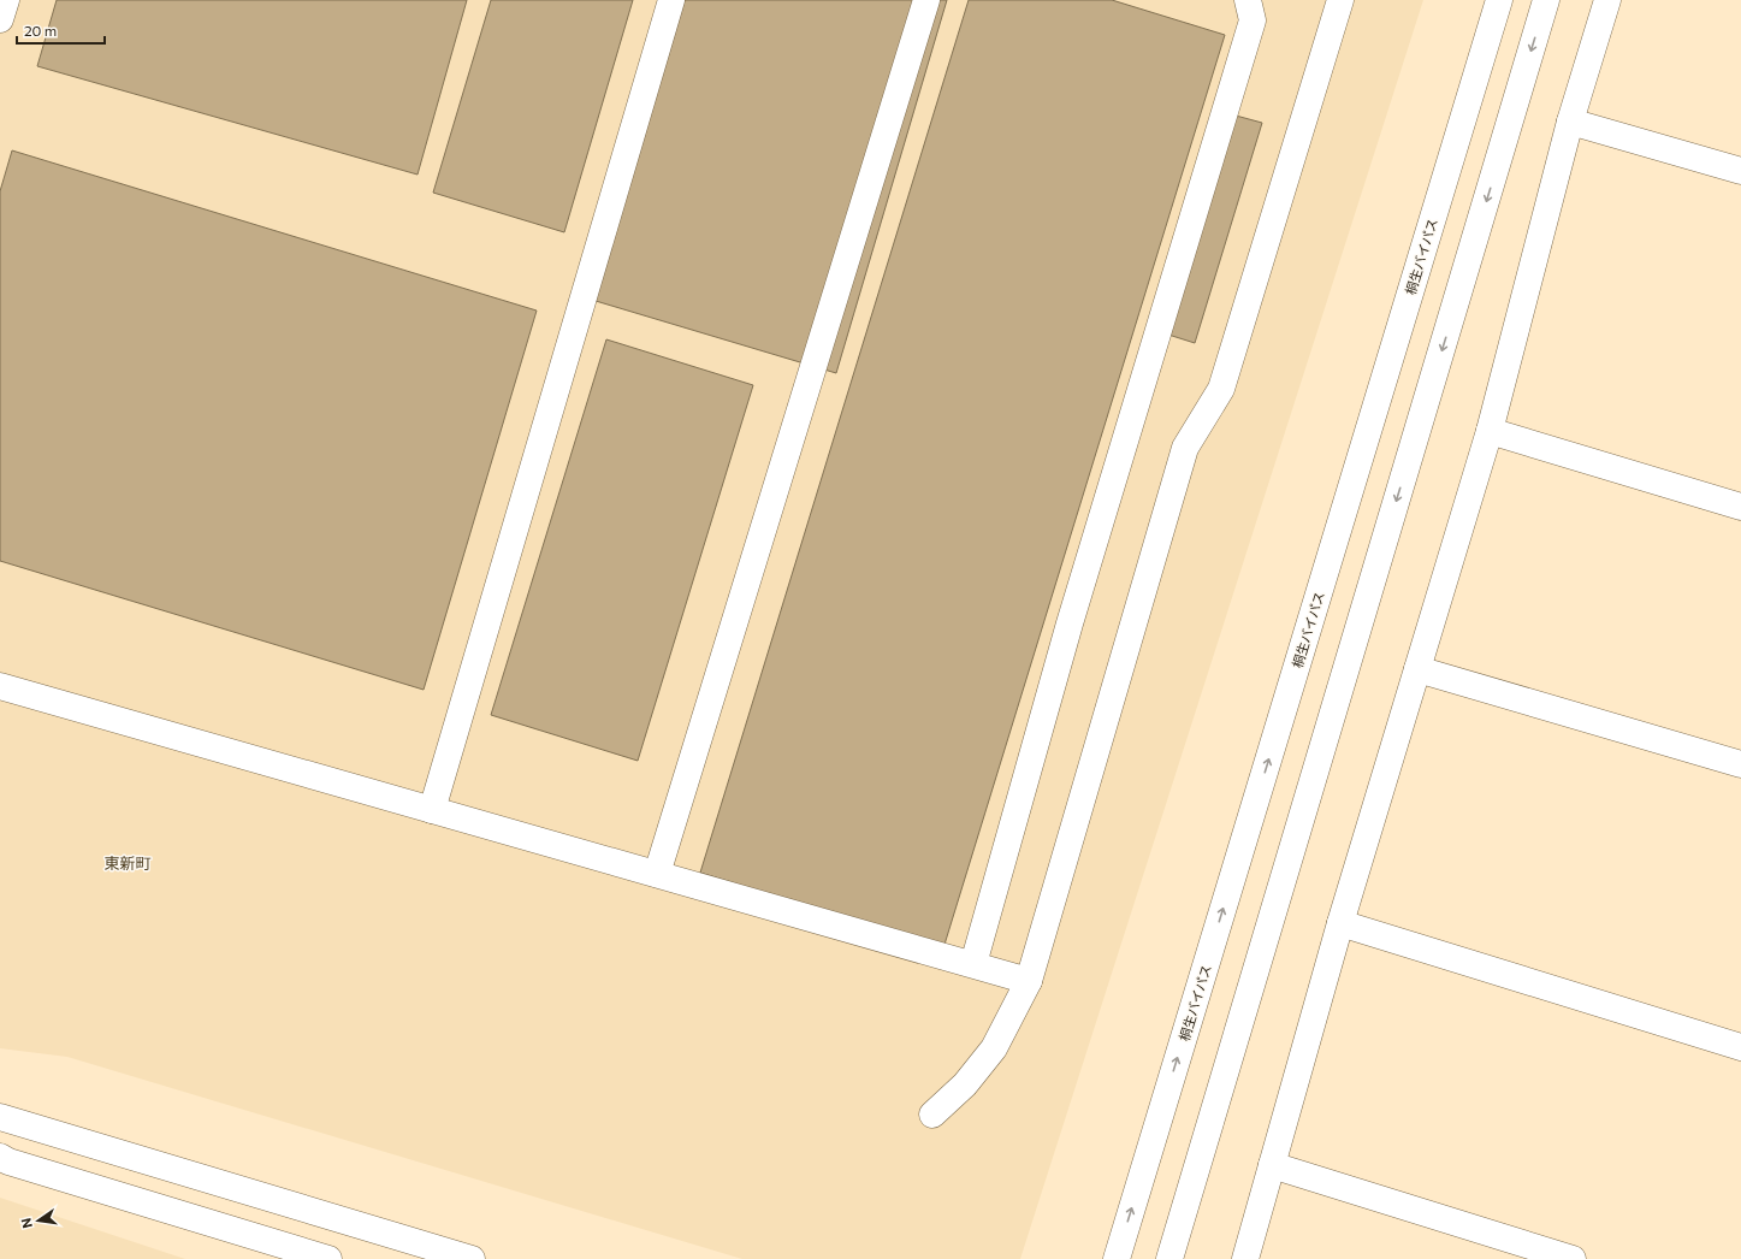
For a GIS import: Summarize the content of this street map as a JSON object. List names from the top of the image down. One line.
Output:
{"streets":{"main road":["桐生バイパス"]},"districts":["東新町"],"scale_bar":"20 m","north":"left"}
